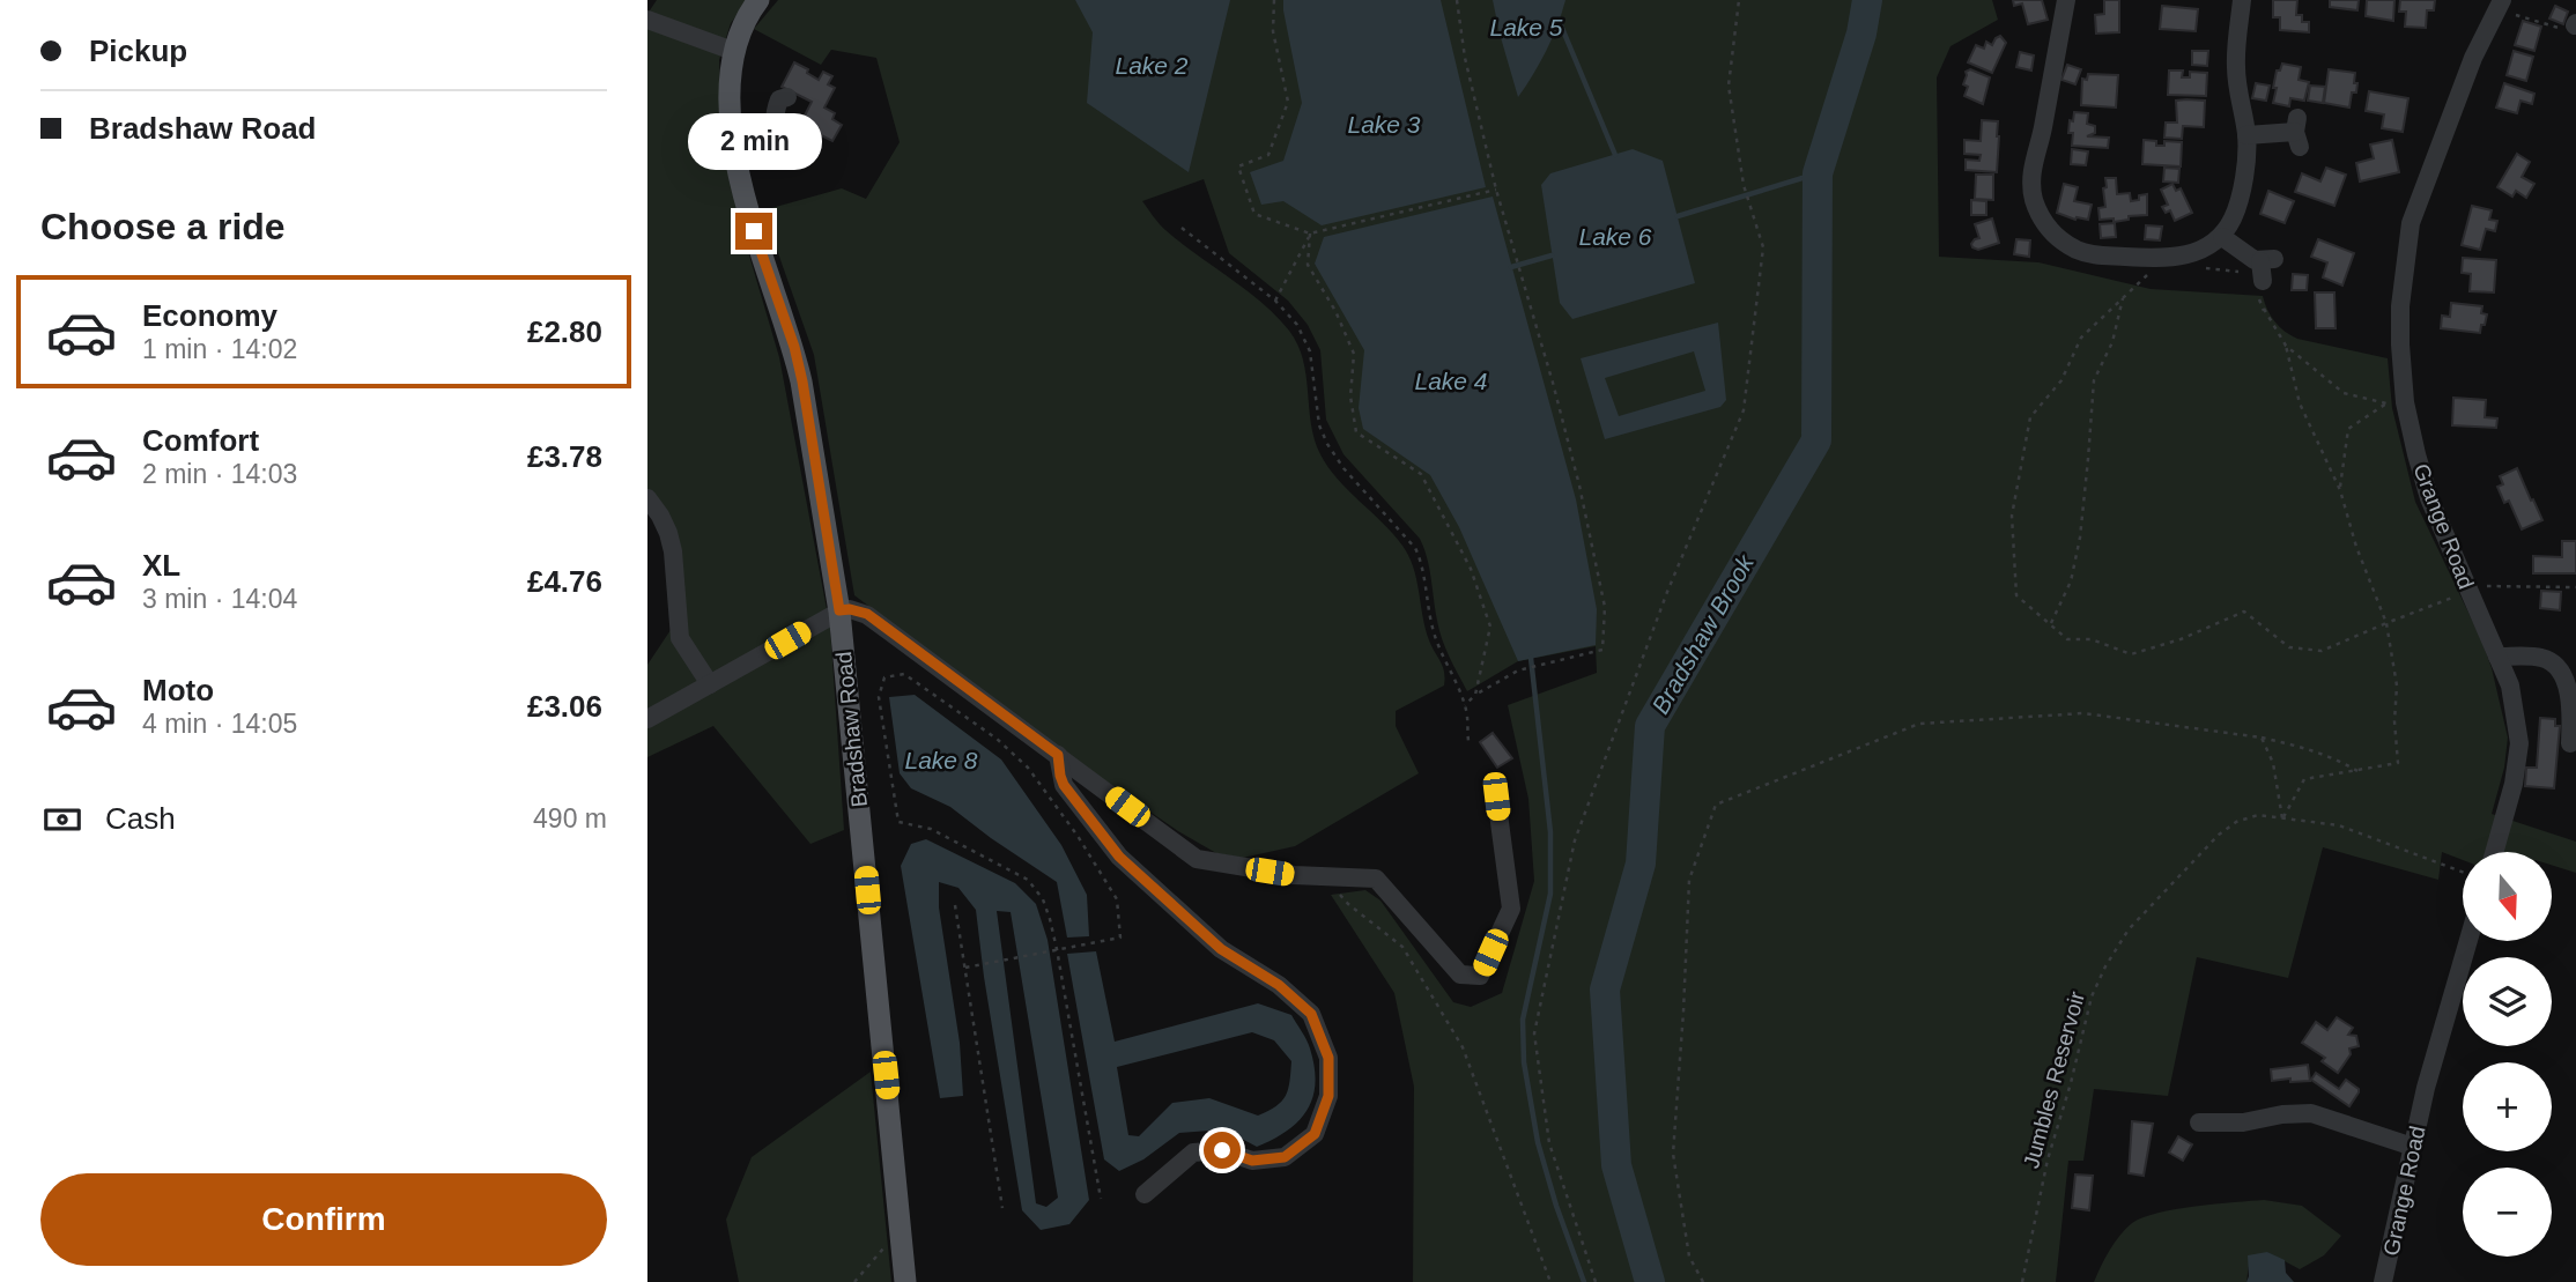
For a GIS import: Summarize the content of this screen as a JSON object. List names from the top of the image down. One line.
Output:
{"streets":{"main road":["Bradshaw Road"],"street":["Grange Road"],"path":["Jumbles Reservoir"]},"water":["Lake 5","Lake 2","Lake 3","Lake 6","Lake 4","Bradshaw Brook","Lake 8"],"north":"bottom","page":{"banner":["Pickup","Bradshaw Road"],"bubble":"2 min","heading":"Choose a ride","list":[{"name":"Economy","note":"1 min · 14:02","value":"£2.80"},{"name":"Comfort","note":"2 min · 14:03","value":"£3.78"},{"name":"XL","note":"3 min · 14:04","value":"£4.76"},{"name":"Moto","note":"4 min · 14:05","value":"£3.06"}],"pay":["Cash","490 m"],"map_buttons":["+","−"],"buttons":"Confirm"}}
